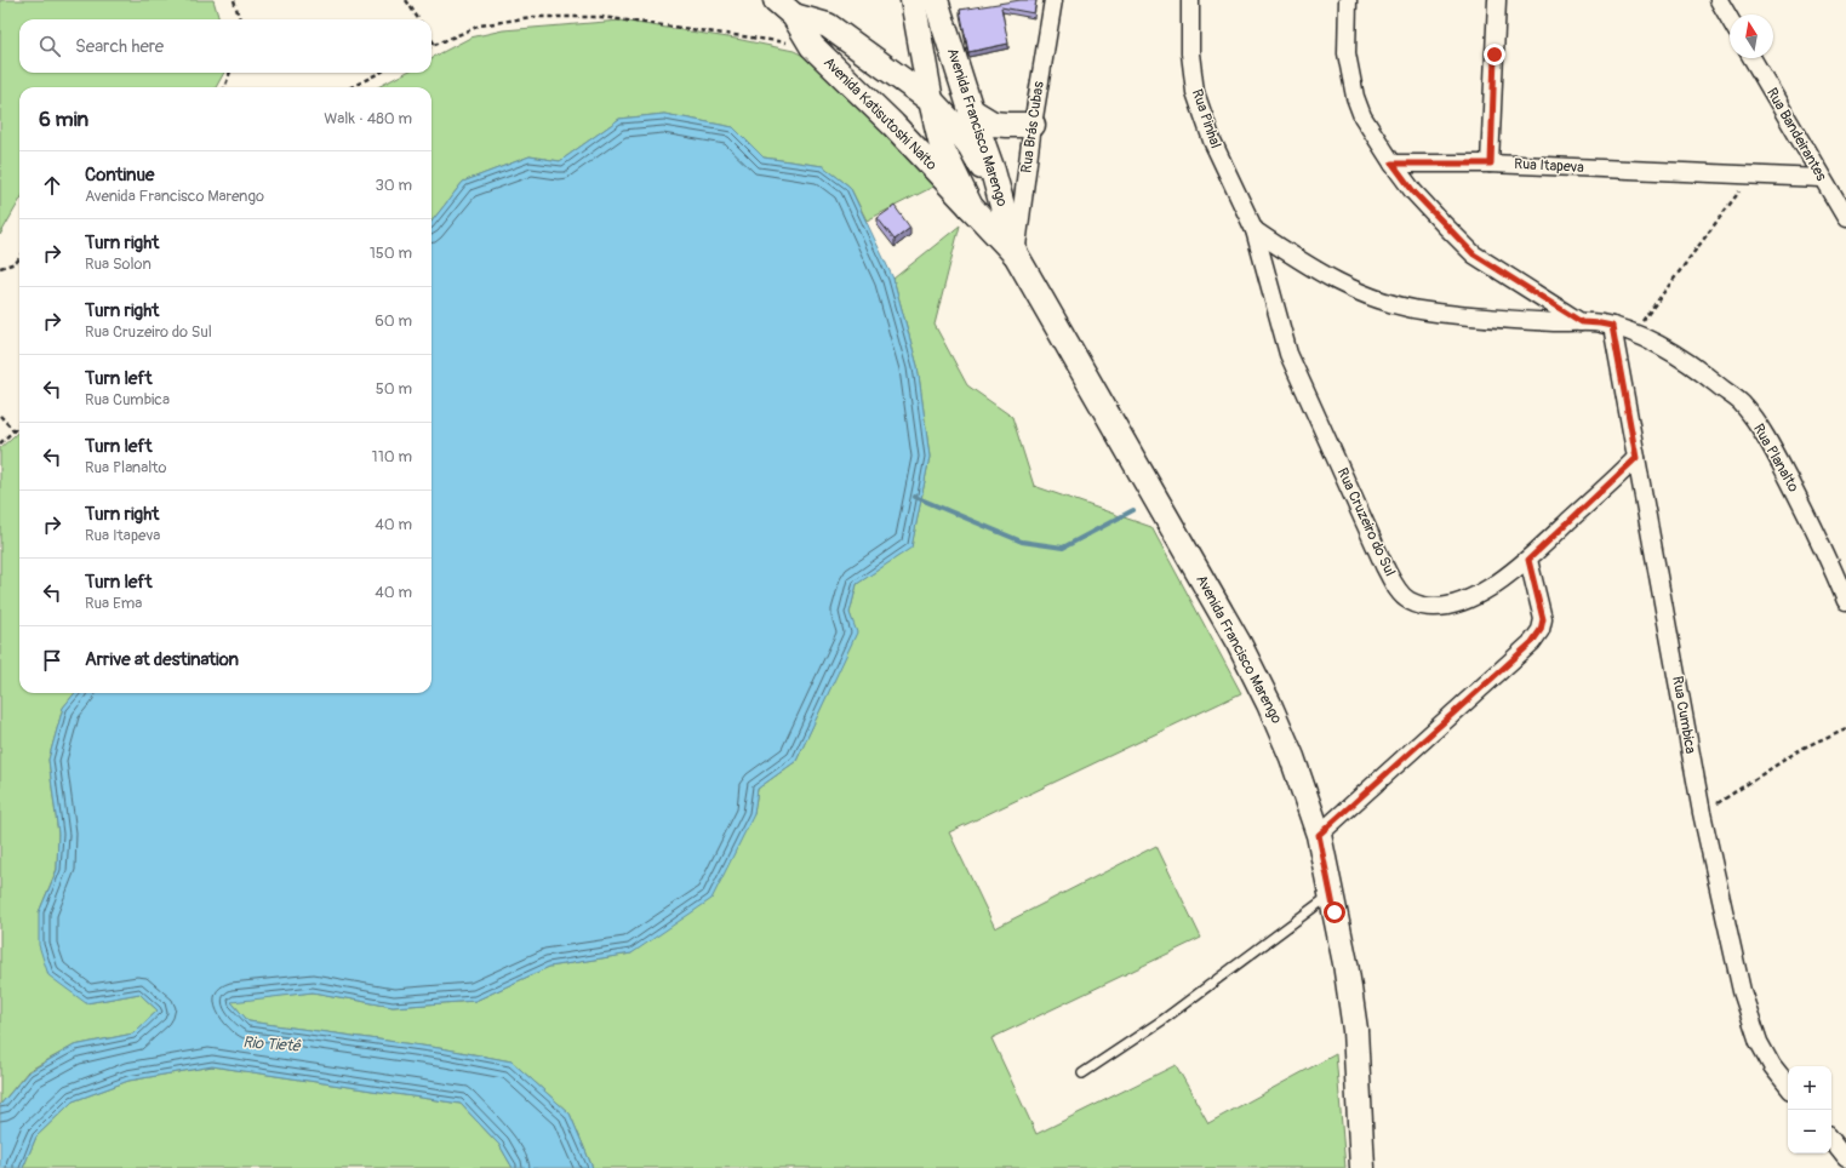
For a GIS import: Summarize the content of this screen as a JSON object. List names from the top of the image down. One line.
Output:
{"streets":{"main road":["Avenida Katisutoshi Naito","Avenida Francisco Marengo"],"street":["Rua Pinhal","Rua Brás Cubas","Rua Bandeirantes","Rua Itapeva","Rua Planalto","Rua Cruzeiro do Sul","Rua Cumbica"]},"crossings":[["Avenida Katisutoshi Naito","Avenida Francisco Marengo"],["Rua Pinhal","Rua Cruzeiro do Sul"],["Avenida Francisco Marengo","Rua Brás Cubas"],["Rua Bandeirantes","Rua Itapeva"],["Rua Itapeva","Rua Planalto"],["Rua Planalto","Rua Cumbica"],["Rua Cruzeiro do Sul","Rua Cumbica"]],"water":["Rio Tietê"],"north":"top","page":{"search":"Search here","heading":["6 min","Walk · 480 m"],"list":[["Continue","Avenida Francisco Marengo","30 m"],["Turn right","Rua Solon","150 m"],["Turn right","Rua Cruzeiro do Sul","60 m"],["Turn left","Rua Cumbica","50 m"],["Turn left","Rua Planalto","110 m"],["Turn right","Rua Itapeva","40 m"],["Turn left","Rua Ema","40 m"],"Arrive at destination"],"map_buttons":["+","−"]}}
